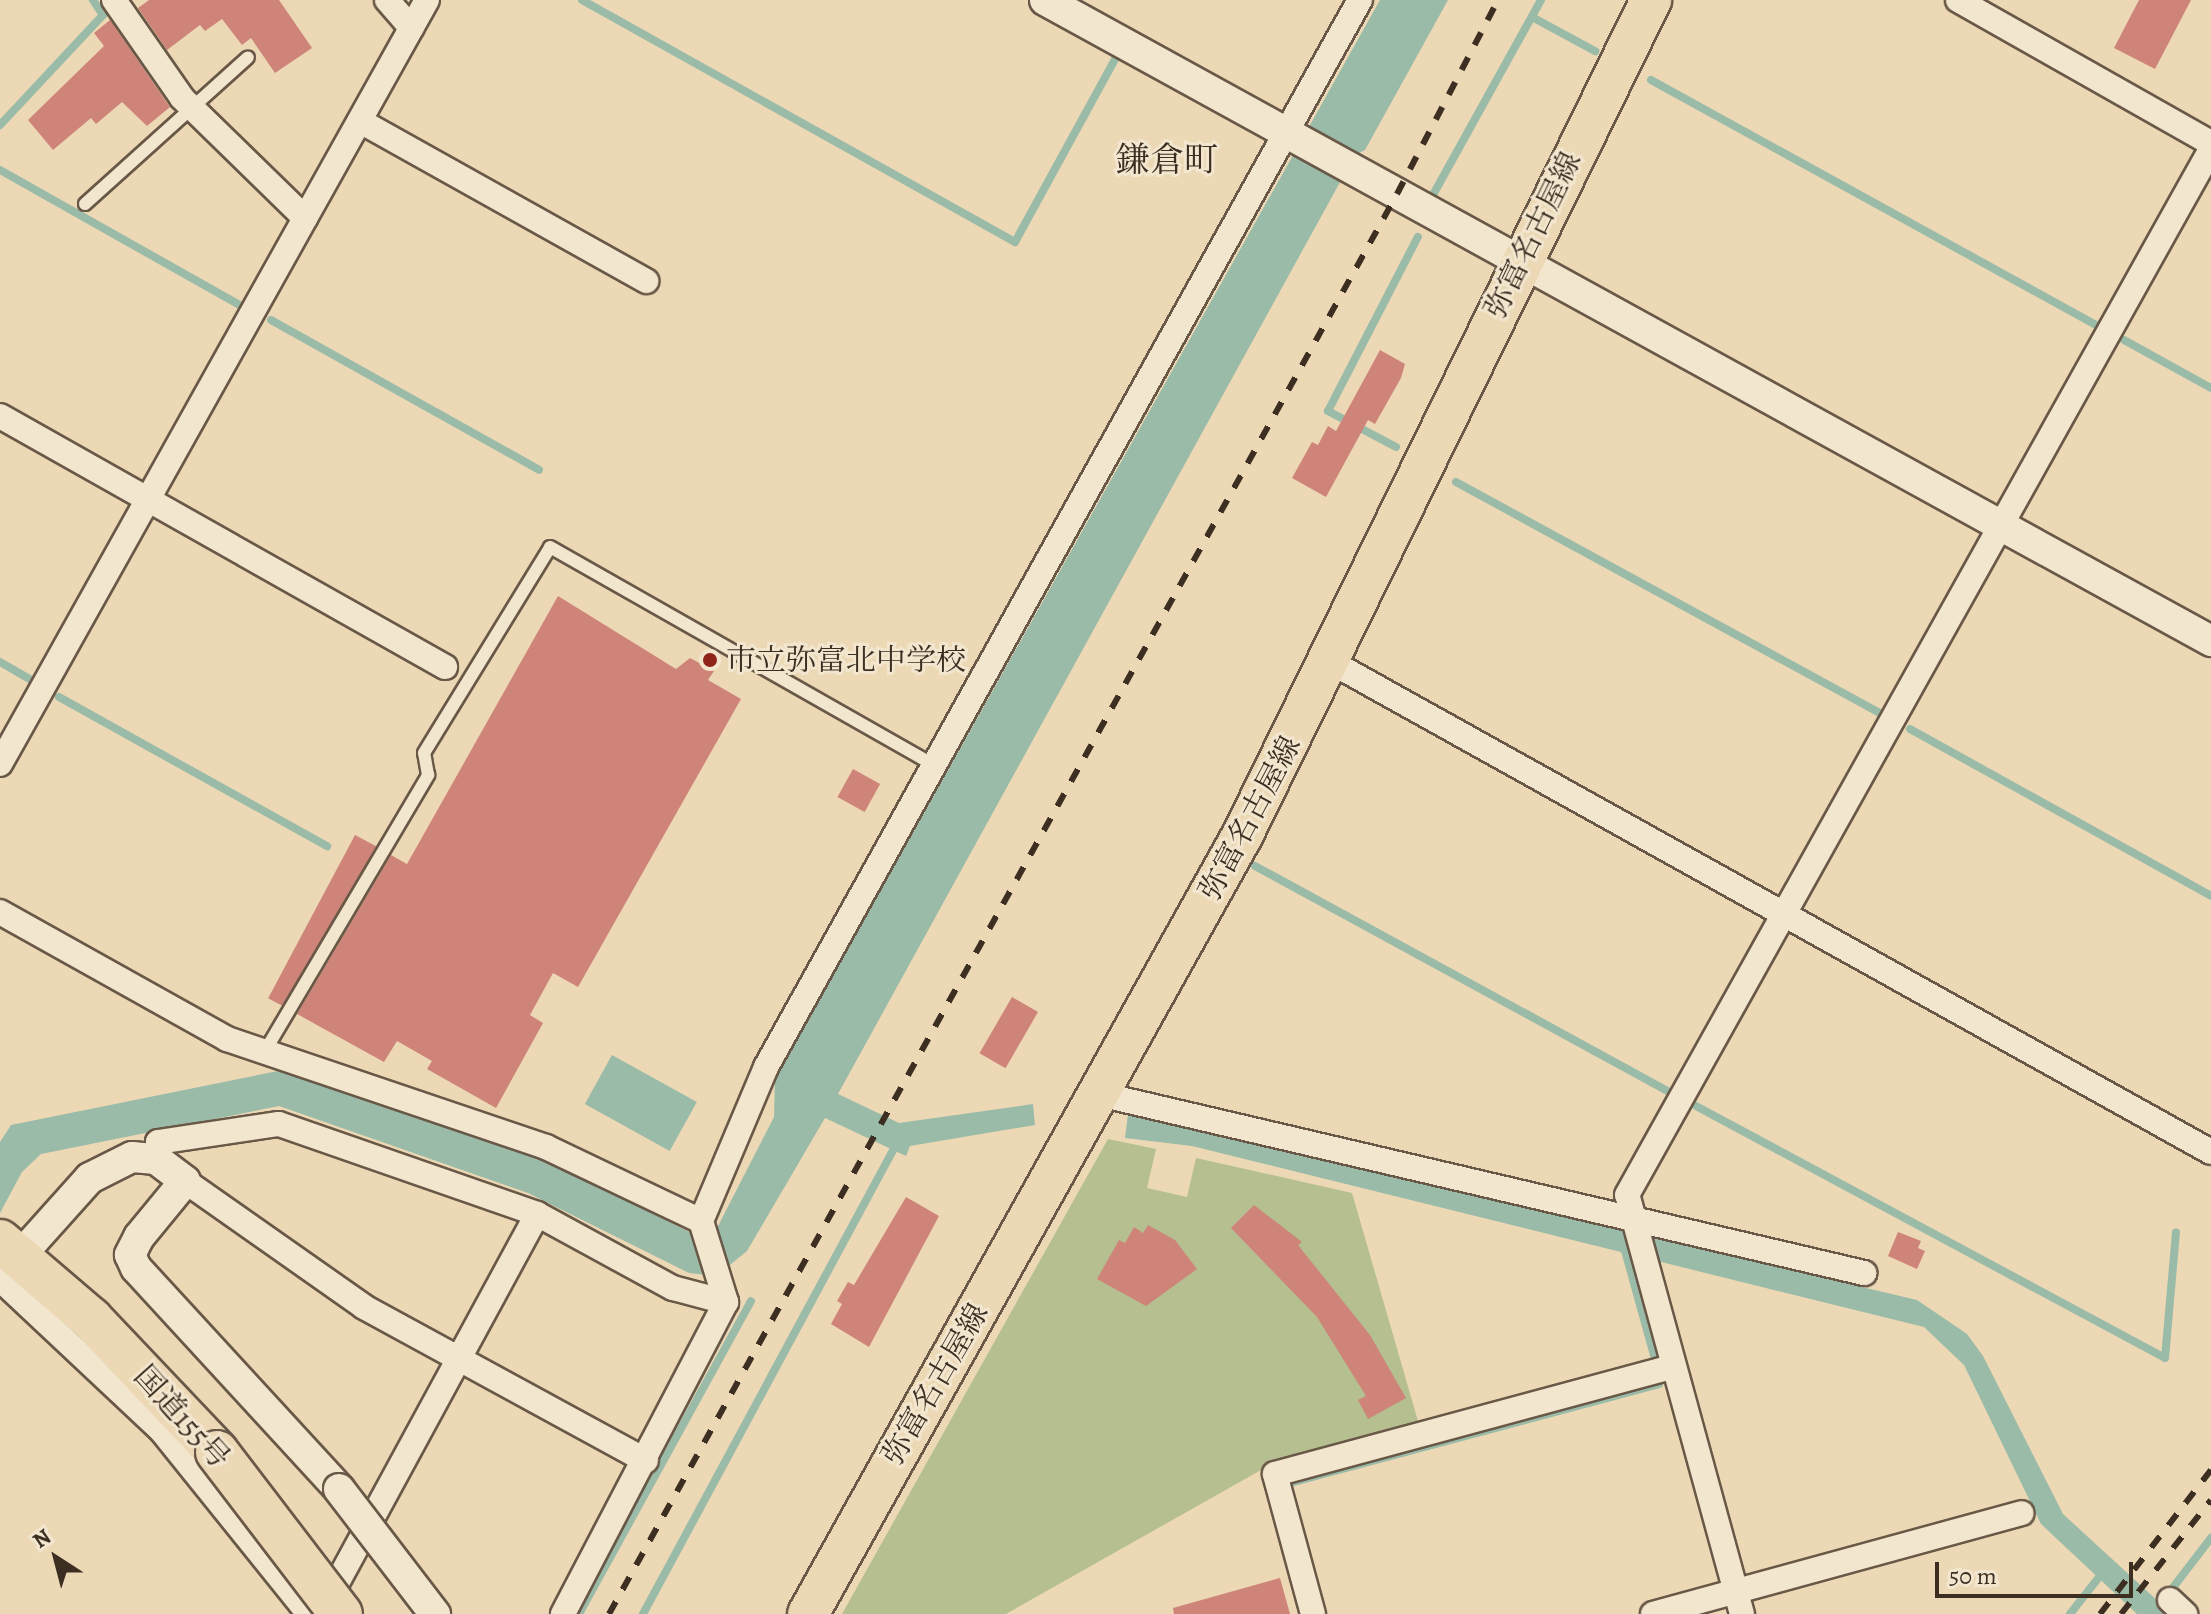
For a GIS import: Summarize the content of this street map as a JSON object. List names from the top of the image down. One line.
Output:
{"streets":{"highway":["国道155号"],"main road":["弥富名古屋線"]},"districts":["鎌倉町"],"places":["市立弥富北中学校"],"scale_bar":"50 m","north":"top left"}
